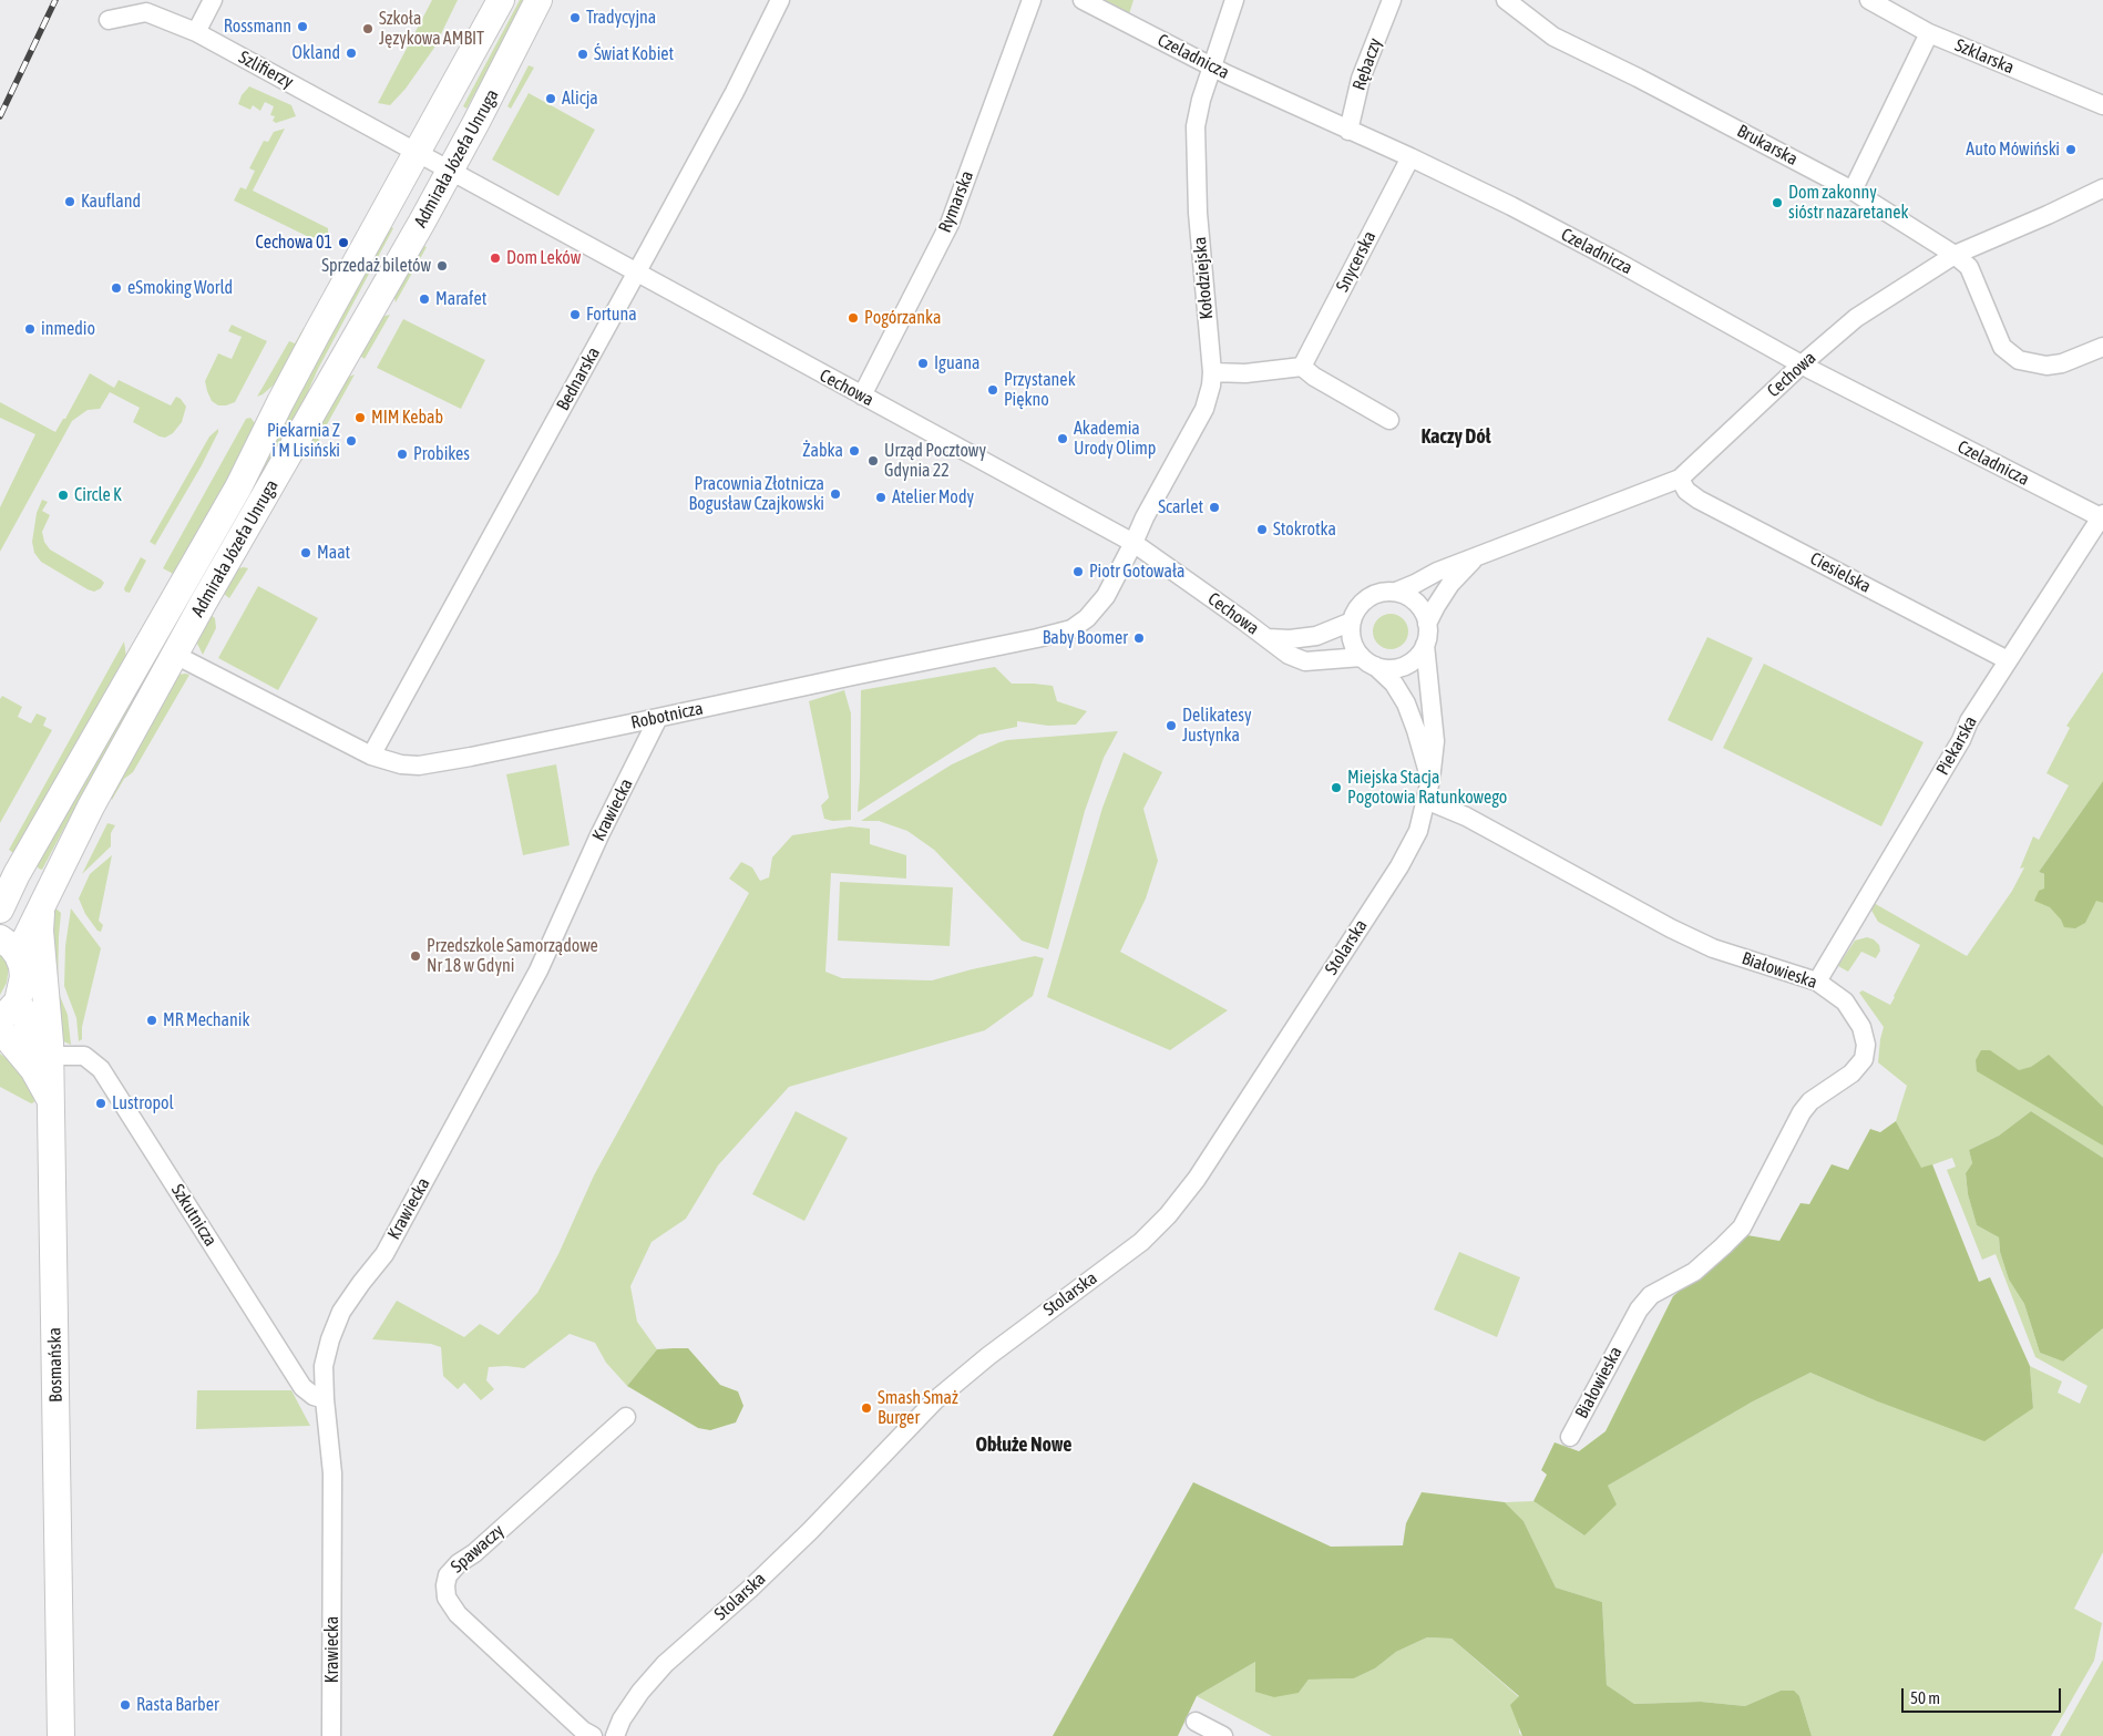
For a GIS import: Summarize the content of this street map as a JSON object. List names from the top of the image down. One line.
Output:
{"streets":{"street":["Czeladnicza","Szklarska","Rębaczy","Szlifierzy","Brukarska","Admirała Józefa Unruga","Rymarska","Snycerska","Kołodziejska","Cechowa","Bednarska","Ciesielska","Robotnicza","Piekarska","Krawiecka","Stolarska","Białowieska","Szkutnicza","Bosmańska","Spawaczy"]},"crossings":[["Czeladnicza","Rębaczy"],["Czeladnicza","Snycerska"],["Czeladnicza","Kołodziejska"],["Czeladnicza","Cechowa"],["Czeladnicza","Piekarska"],["Szlifierzy","Admirała Józefa Unruga"],["Szlifierzy","Cechowa"],["Brukarska","Cechowa"],["Admirała Józefa Unruga","Cechowa"],["Admirała Józefa Unruga","Robotnicza"],["Rymarska","Cechowa"],["Kołodziejska","Cechowa"],["Kołodziejska","Robotnicza"],["Cechowa","Bednarska"],["Cechowa","Ciesielska"],["Cechowa","Robotnicza"],["Cechowa","Stolarska"],["Bednarska","Robotnicza"],["Ciesielska","Piekarska"],["Robotnicza","Krawiecka"],["Piekarska","Białowieska"],["Krawiecka","Szkutnicza"],["Stolarska","Białowieska"],["Szkutnicza","Bosmańska"]],"districts":["Kaczy Dół","Obłuże Nowe"],"places":["Tradycyjna","Rossmann","Szkoła Językowa AMBIT","Okland","Świat Kobiet","Alicja","Auto Mówiński","Kaufland","Dom zakonny sióstr nazaretanek","Cechowa 01","Dom Leków","Sprzedaż biletów","eSmoking World","Marafet","Fortuna","Pogórzanka","inmedio","Iguana","Przystanek Piękno","MIM Kebab","Akademia Urody Olimp","Piekarnia Z i M Lisiński","Żabka","Probikes","Urząd Pocztowy Gdynia 22","Pracownia Złotnicza Bogusław Czajkowski","Circle K","Atelier Mody","Scarlet","Stokrotka","Maat","Piotr Gotowała","Baby Boomer","Delikatesy Justynka","Miejska Stacja Pogotowia Ratunkowego","Przedszkole Samorządowe Nr 18 w Gdyni","MR Mechanik","Lustropol","Smash Smaż Burger","Rasta Barber"],"scale_bar":"50 m"}
